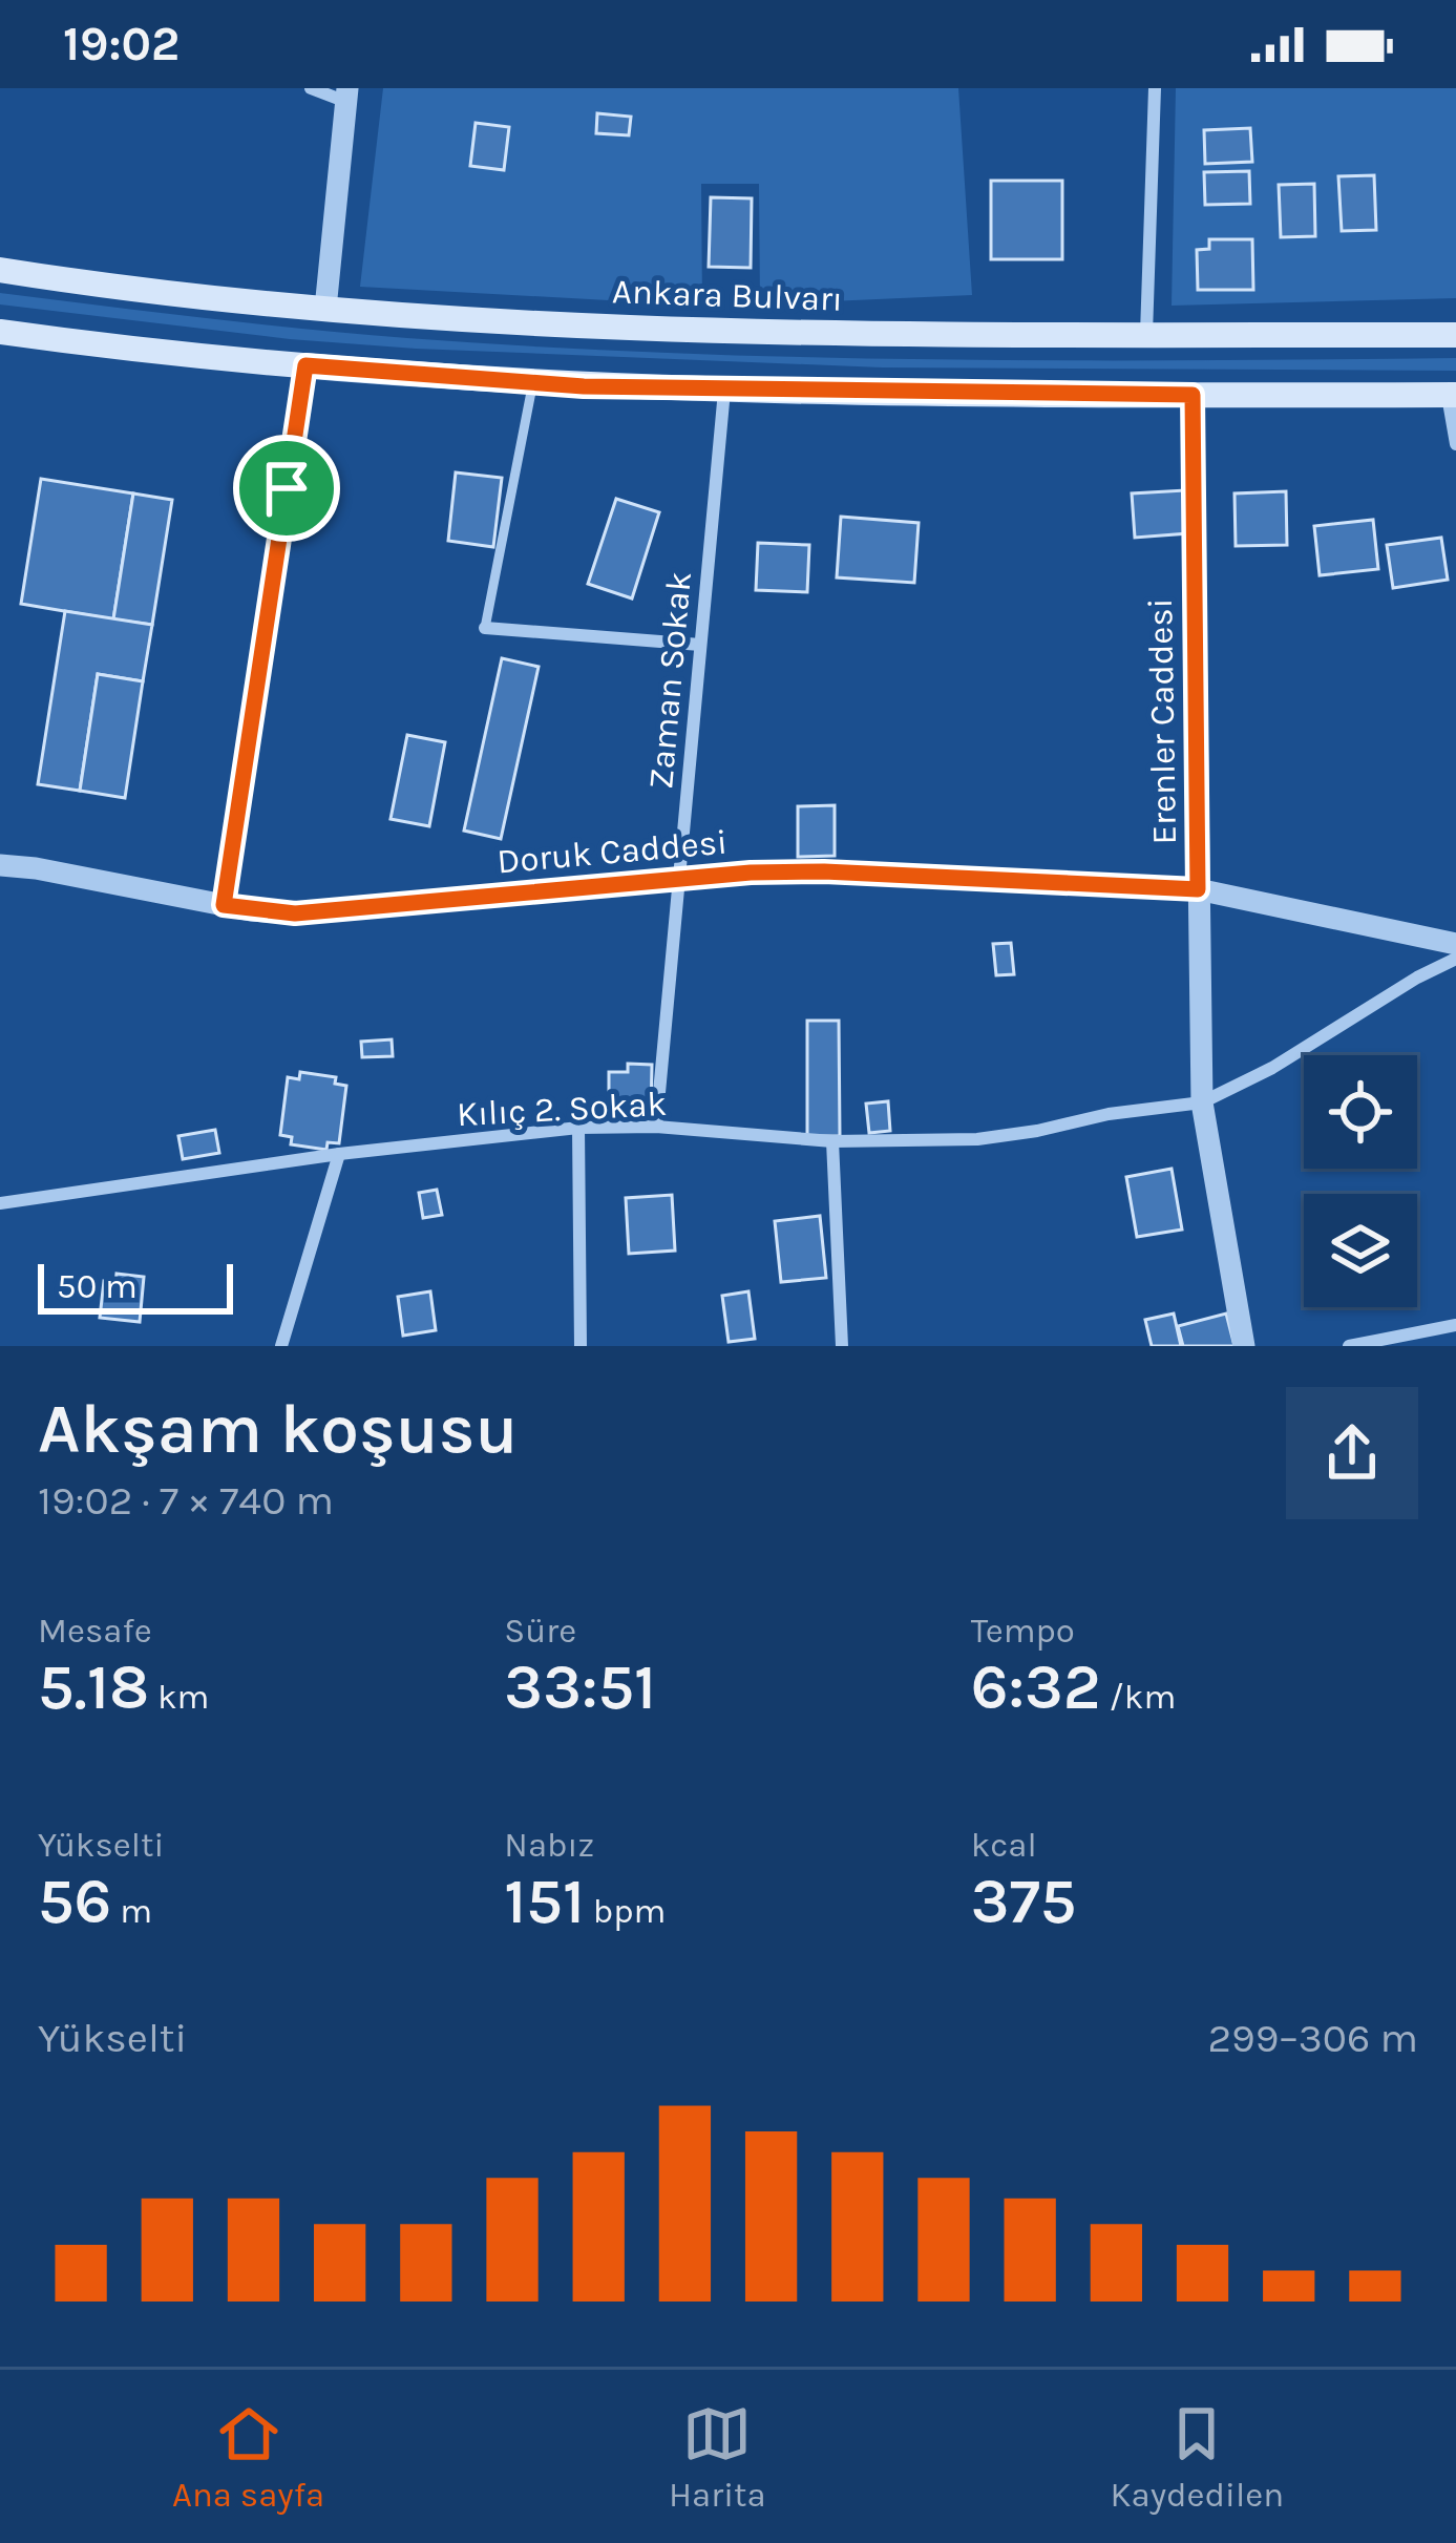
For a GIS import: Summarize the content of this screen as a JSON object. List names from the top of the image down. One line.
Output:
{"streets":{"main road":["Ankara Bulvarı"],"street":["Zaman Sokak","Erenler Caddesi","Doruk Caddesi","Kılıç 2. Sokak"]},"crossings":[["Zaman Sokak","Doruk Caddesi"],["Zaman Sokak","Kılıç 2. Sokak"],["Erenler Caddesi","Doruk Caddesi"],["Erenler Caddesi","Kılıç 2. Sokak"]],"scale_bar":"50 m","page":{"status":"19:02","scale":"50 m","heading":["Akşam koşusu","19:02 · 7 × 740 m"],"stats":[["Mesafe","5.18 km"],["Süre","33:51"],["Tempo","6:32 /km"],["Yükselti","56 m"],["Nabız","151 bpm"],["kcal","375"]],"chart":["Yükselti","299–306 m"],"tabs":["Ana sayfa","Harita","Kaydedilen"]}}
